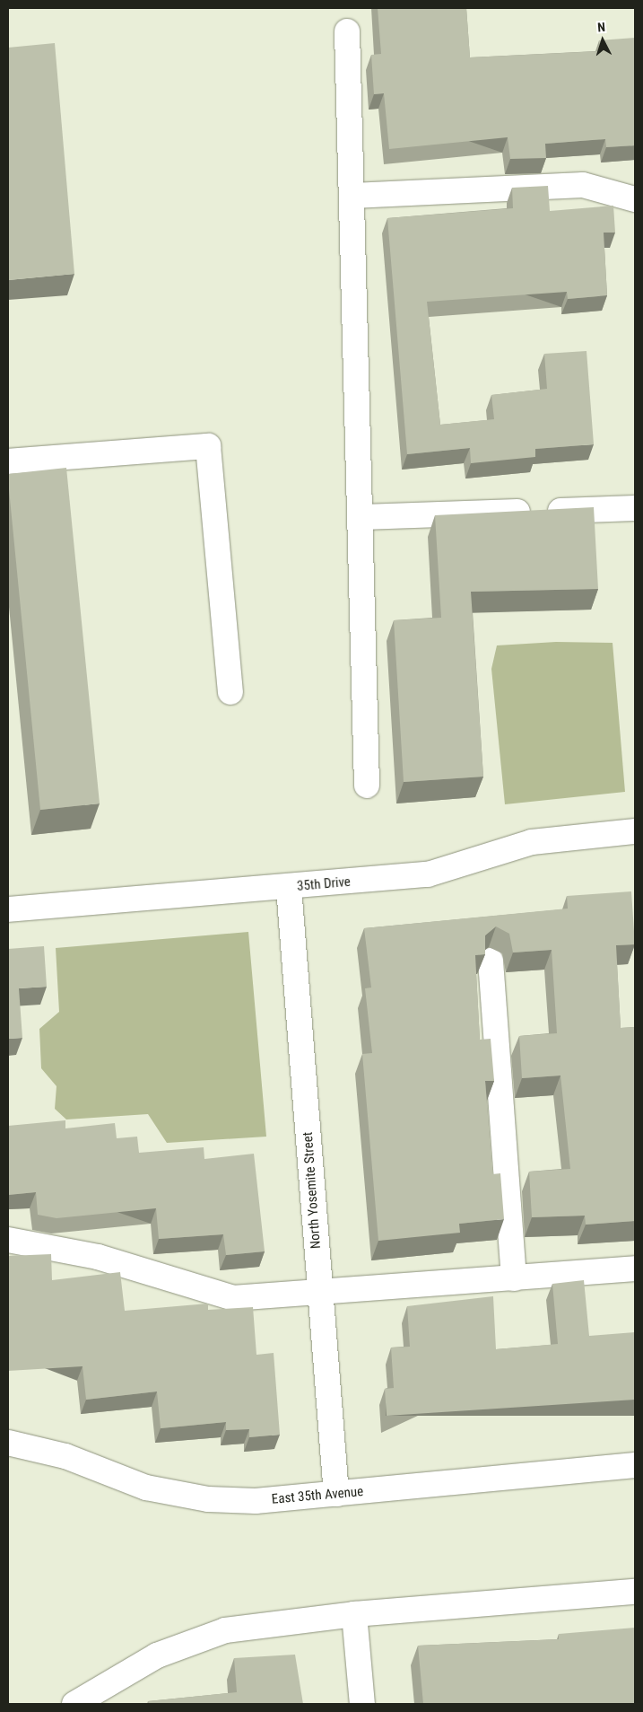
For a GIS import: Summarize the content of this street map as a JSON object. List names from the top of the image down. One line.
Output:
{"streets":{"street":["35th Drive","North Yosemite Street","East 35th Avenue"]},"crossings":[["35th Drive","North Yosemite Street"],["North Yosemite Street","East 35th Avenue"]],"north":"top"}
